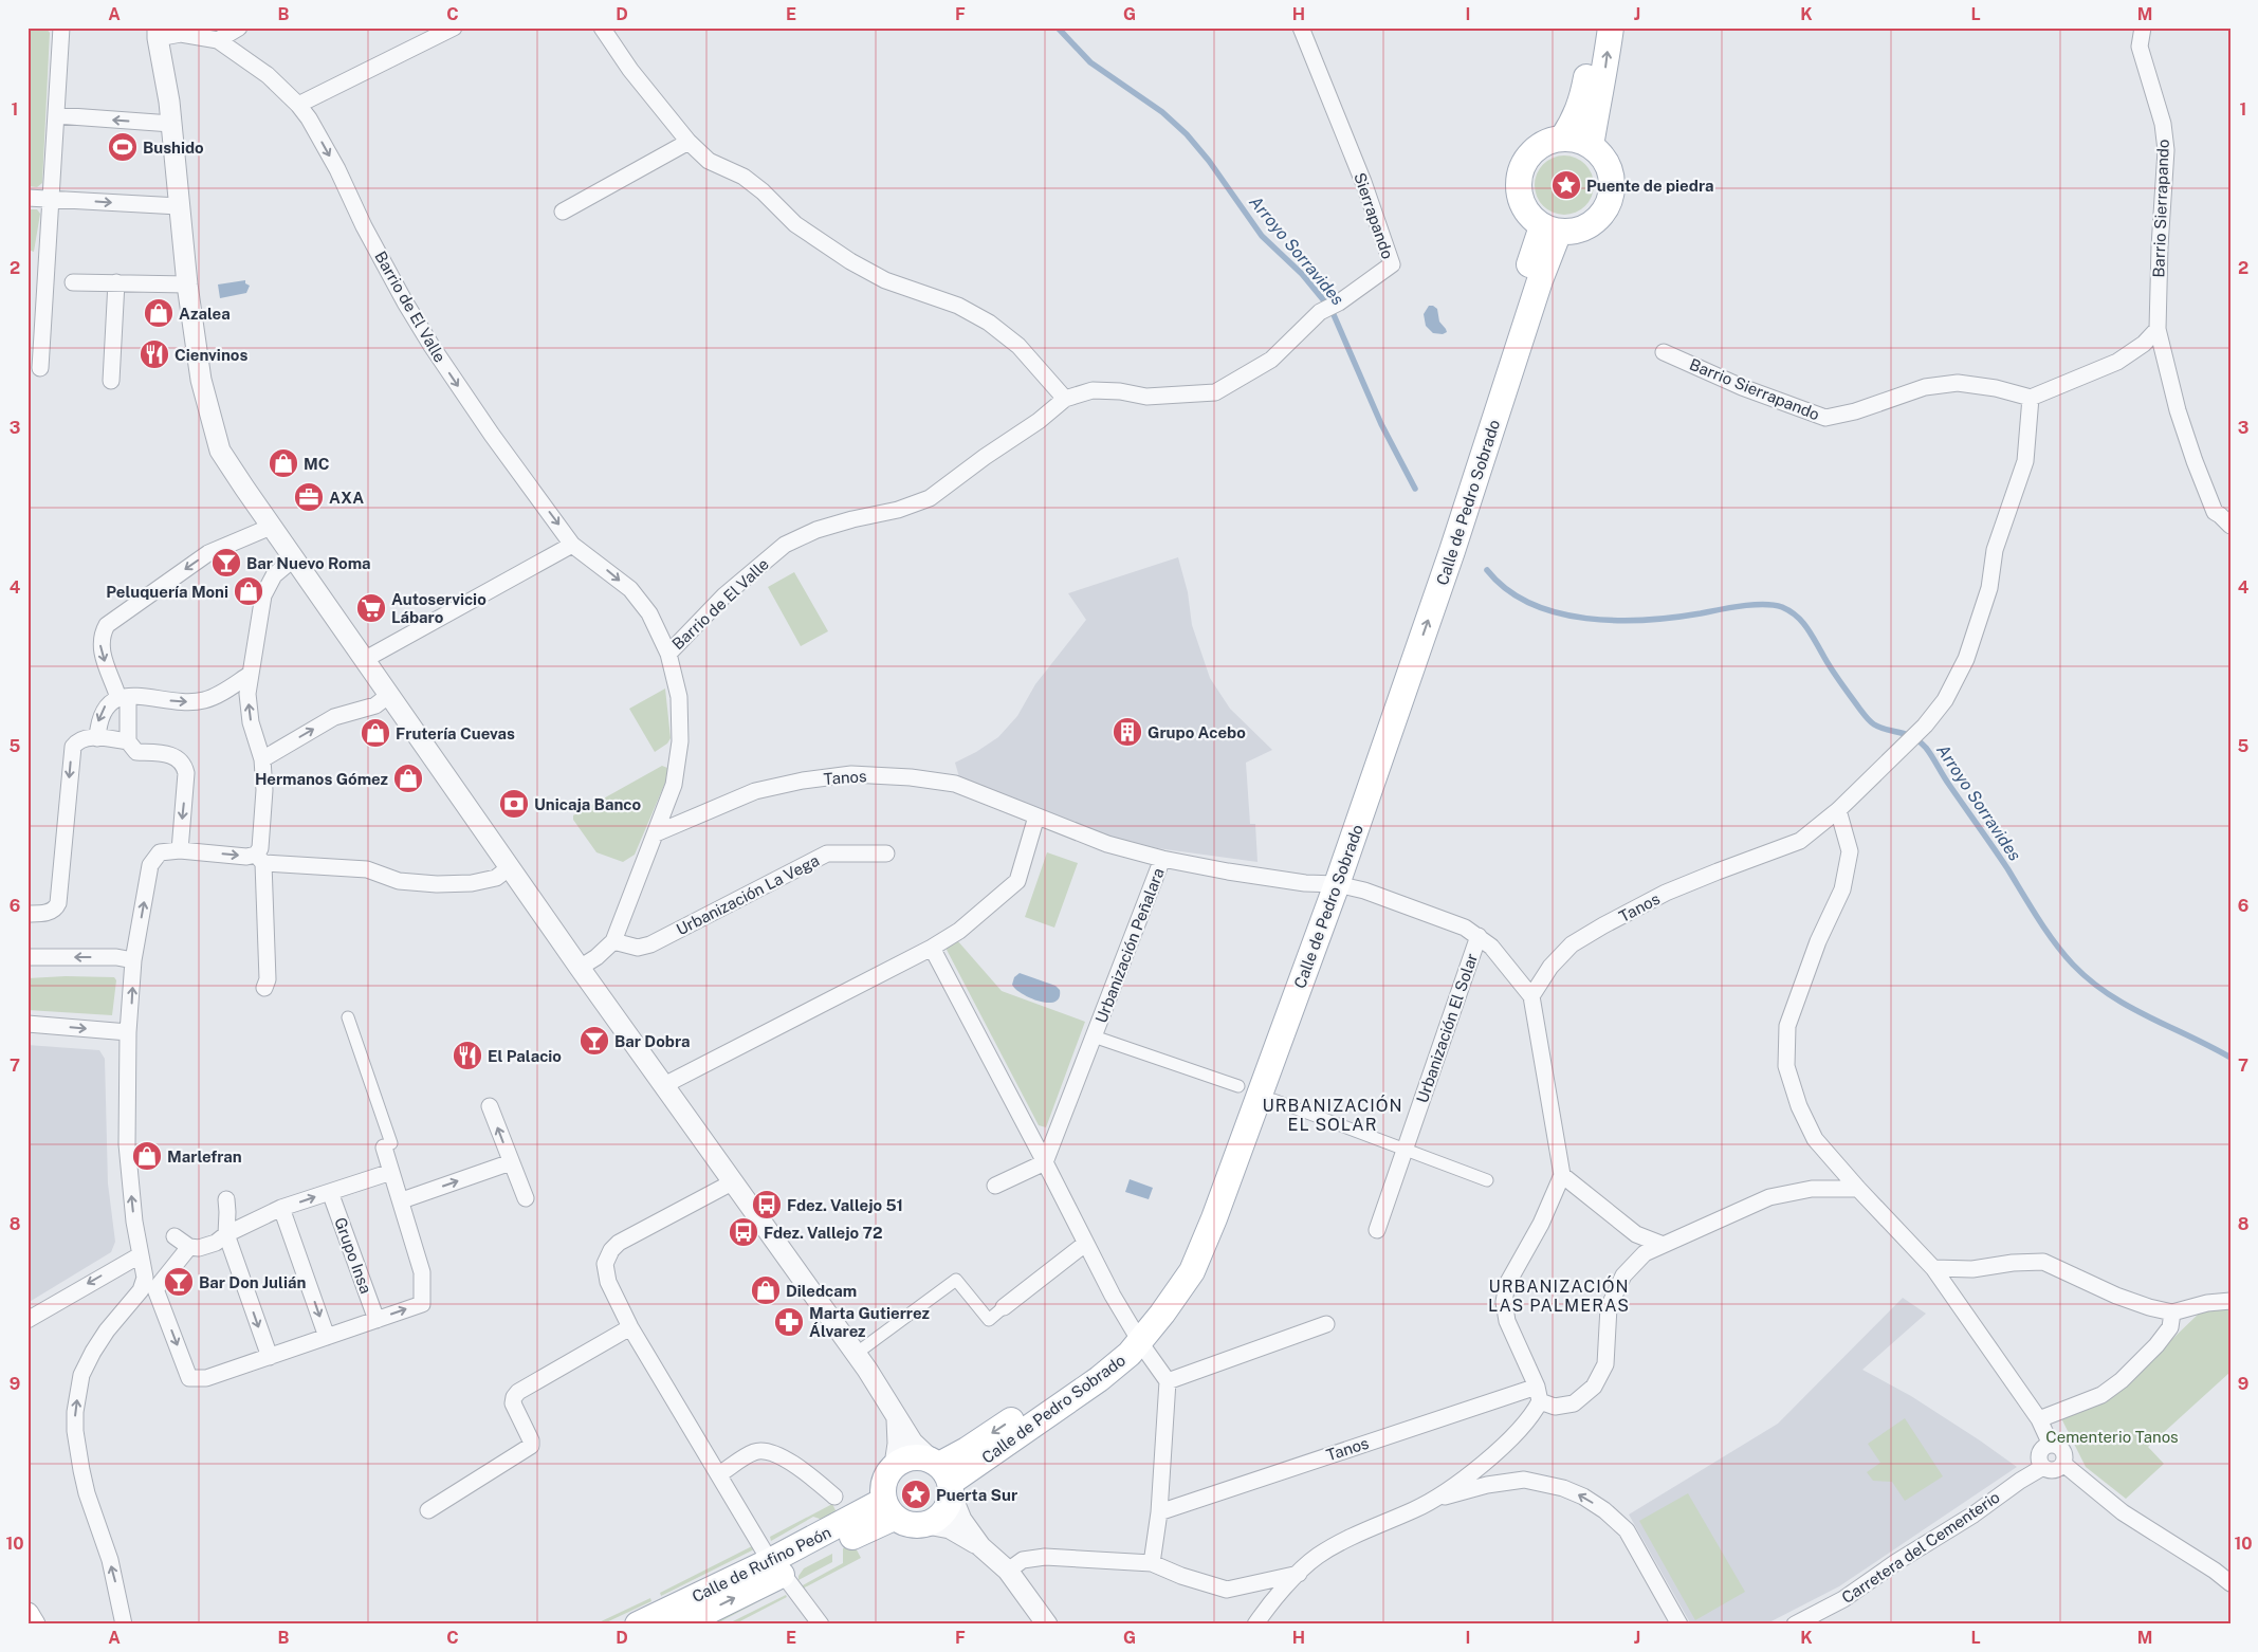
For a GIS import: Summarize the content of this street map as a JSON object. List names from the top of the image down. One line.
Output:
{"streets":{"main road":["Calle de Pedro Sobrado","Calle de Rufino Peón"],"street":["Barrio Sierrapando","Sierrapando","Barrio de El Valle","Tanos","Urbanización La Vega","Urbanización Peñalara","Urbanización El Solar","Grupo Insa","Carretera del Cementerio"]},"crossings":[["Barrio Sierrapando","Tanos"],["Sierrapando","Barrio de El Valle"],["Calle de Pedro Sobrado","Tanos"],["Calle de Pedro Sobrado","Urbanización El Solar"],["Calle de Pedro Sobrado","Calle de Rufino Peón"],["Tanos","Urbanización Peñalara"],["Tanos","Urbanización El Solar"]],"one_way":["Barrio de El Valle"],"districts":["URBANIZACIÓN EL SOLAR","URBANIZACIÓN LAS PALMERAS"],"water":["Arroyo Sorravides"],"parks":["Cementerio Tanos"],"places":{"sports":["Bushido"],"place":["Puente de piedra","Puerta Sur"],"shop":["Azalea","MC","Peluquería Moni","Frutería Cuevas","Hermanos Gómez","Marlefran","Diledcam"],"restaurant":["Cienvinos","El Palacio"],"office":["AXA"],"bar":["Bar Nuevo Roma","Bar Dobra","Bar Don Julián"],"supermarket":["Autoservicio Lábaro"],"building":["Grupo Acebo"],"bank":["Unicaja Banco"],"bus stop":["Fdez. Vallejo 51","Fdez. Vallejo 72"],"pharmacy":["Marta Gutierrez Álvarez"]},"grid":{"columns":["A","B","C","D","E","F","G","H","I","J","K","L","M"],"rows":["1","2","3","4","5","6","7","8","9","10"]}}
